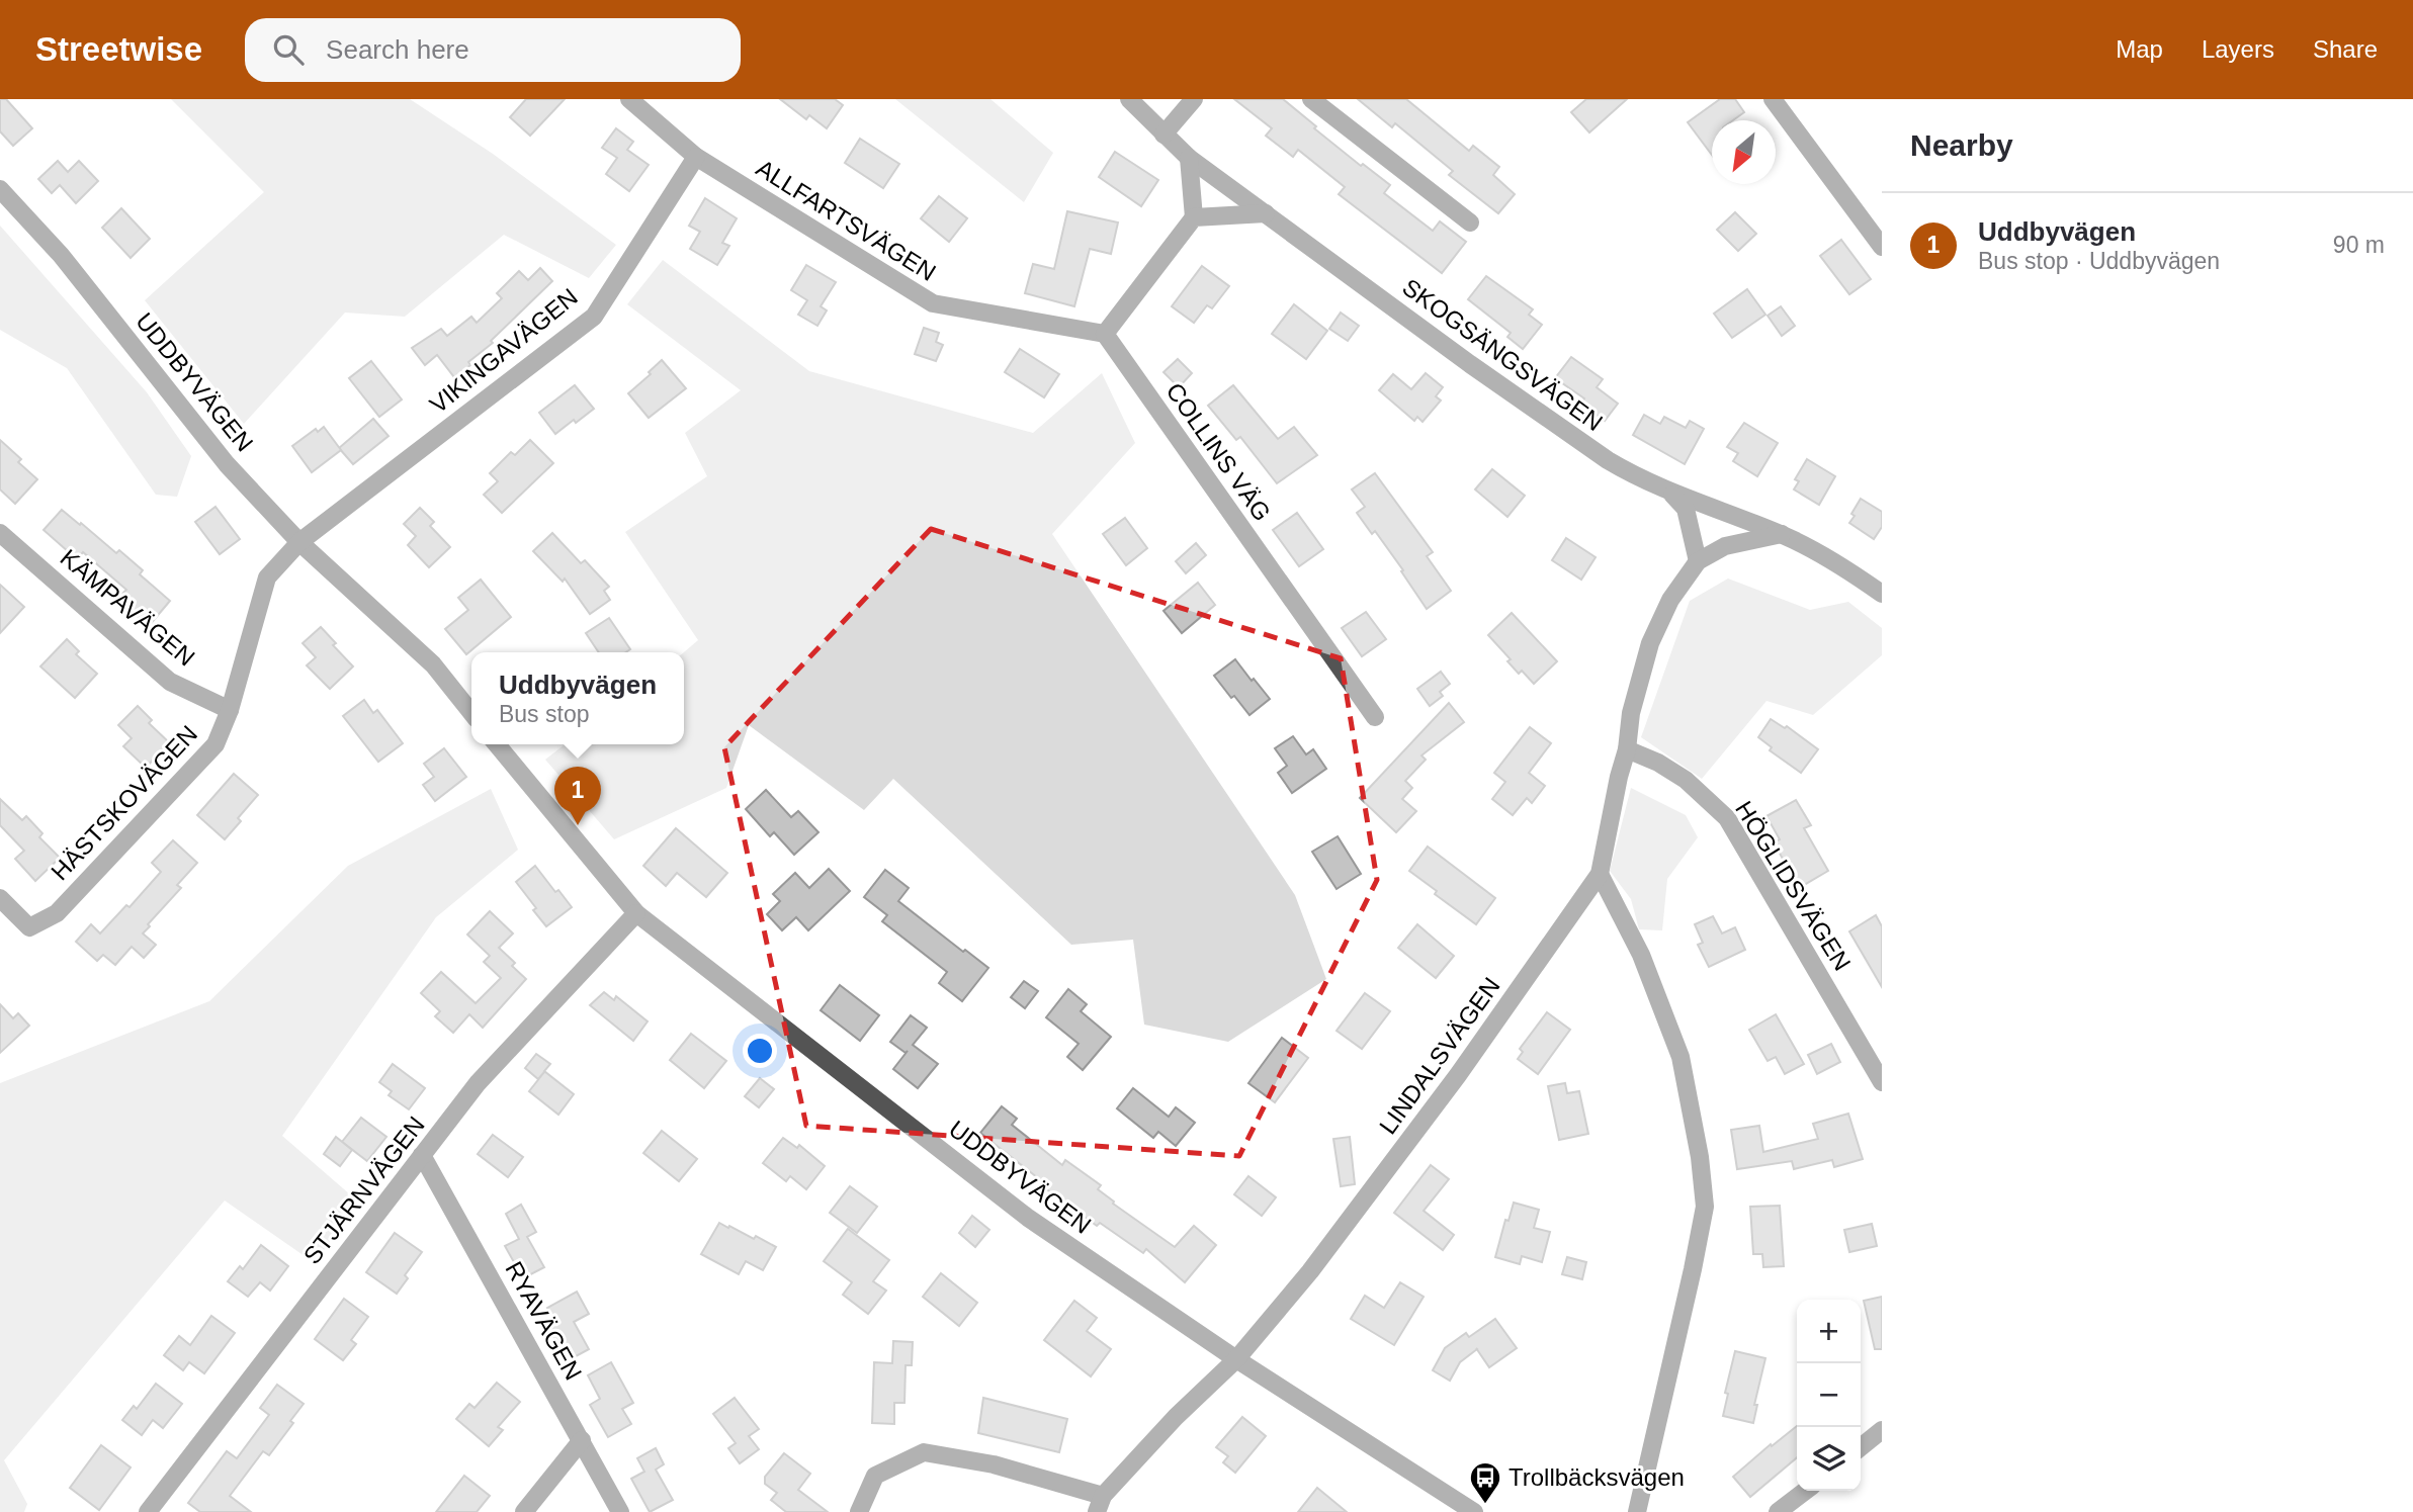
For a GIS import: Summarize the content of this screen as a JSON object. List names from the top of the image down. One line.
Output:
{"streets":{"street":["ALLFARTSVÄGEN","VIKINGAVÄGEN","SKOGSÄNGSVÄGEN","UDDBYVÄGEN","COLLINS VÄG","KÄMPAVÄGEN","HÄSTSKOVÄGEN","HÖGLIDSVÄGEN","LINDALSVÄGEN","STJÄRNVÄGEN","RYAVÄGEN"]},"crossings":[["ALLFARTSVÄGEN","VIKINGAVÄGEN"],["ALLFARTSVÄGEN","COLLINS VÄG"],["VIKINGAVÄGEN","UDDBYVÄGEN"],["VIKINGAVÄGEN","HÄSTSKOVÄGEN"],["SKOGSÄNGSVÄGEN","LINDALSVÄGEN"],["UDDBYVÄGEN","HÄSTSKOVÄGEN"],["UDDBYVÄGEN","LINDALSVÄGEN"],["UDDBYVÄGEN","STJÄRNVÄGEN"],["KÄMPAVÄGEN","HÄSTSKOVÄGEN"],["HÖGLIDSVÄGEN","LINDALSVÄGEN"],["STJÄRNVÄGEN","RYAVÄGEN"]],"places":{"bus stop":["Trollbäcksvägen"]},"north":"bottom left","page":{"header":"Streetwise","search":"Search here","nav":["Map","Layers","Share"],"heading":"Nearby","list":[{"mark":"1","name":"Uddbyvägen","note":"Bus stop · Uddbyvägen","value":"90 m"}],"popup":["Uddbyvägen","Bus stop"],"pins":"1","map_buttons":["+","−"]}}
